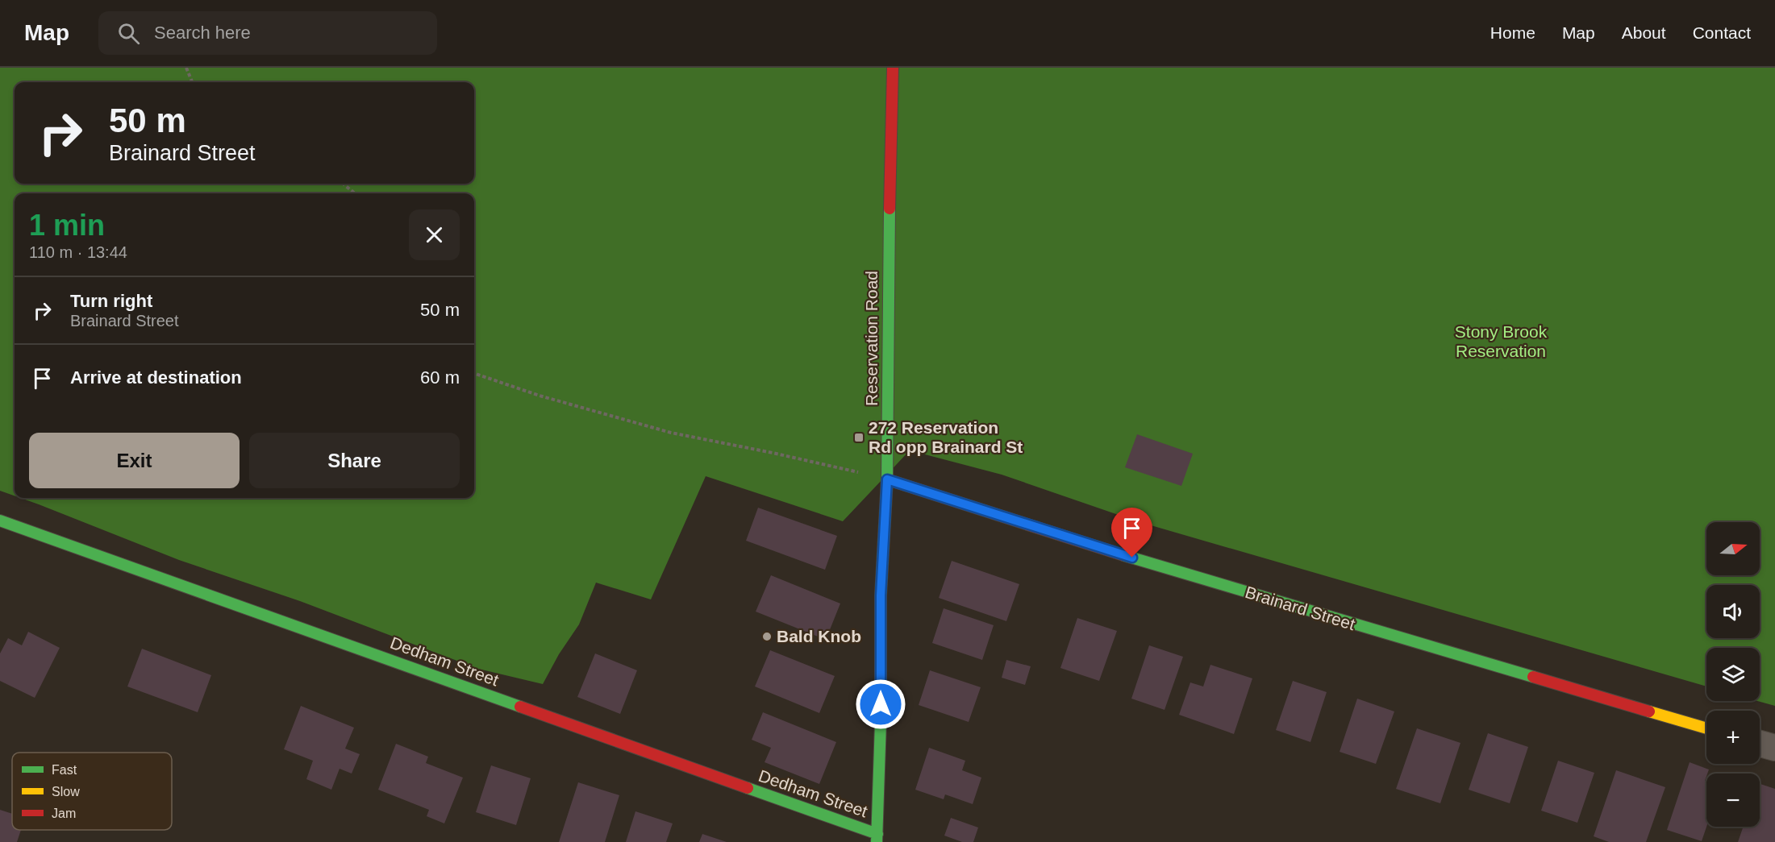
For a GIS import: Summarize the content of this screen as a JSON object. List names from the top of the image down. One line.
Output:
{"streets":{"street":["Reservation Road","Brainard Street","Dedham Street"]},"crossings":[["Reservation Road","Brainard Street"],["Reservation Road","Dedham Street"]],"parks":["Stony Brook Reservation"],"places":{"transit":["272 Reservation Rd opp Brainard St"],"other":["Bald Knob"]},"legend":["Fast","Slow","Jam"],"north":"right","page":{"header":"Map","search":"Search here","nav":["Home","Map","About","Contact"],"turn":["50 m","Brainard Street"],"heading":["1 min","110 m · 13:44"],"list":[{"name":"Turn right","note":"Brainard Street","value":"50 m"},{"name":"Arrive at destination","value":"60 m"}],"buttons":["Exit","Share"],"map_buttons":["+","−"]}}
